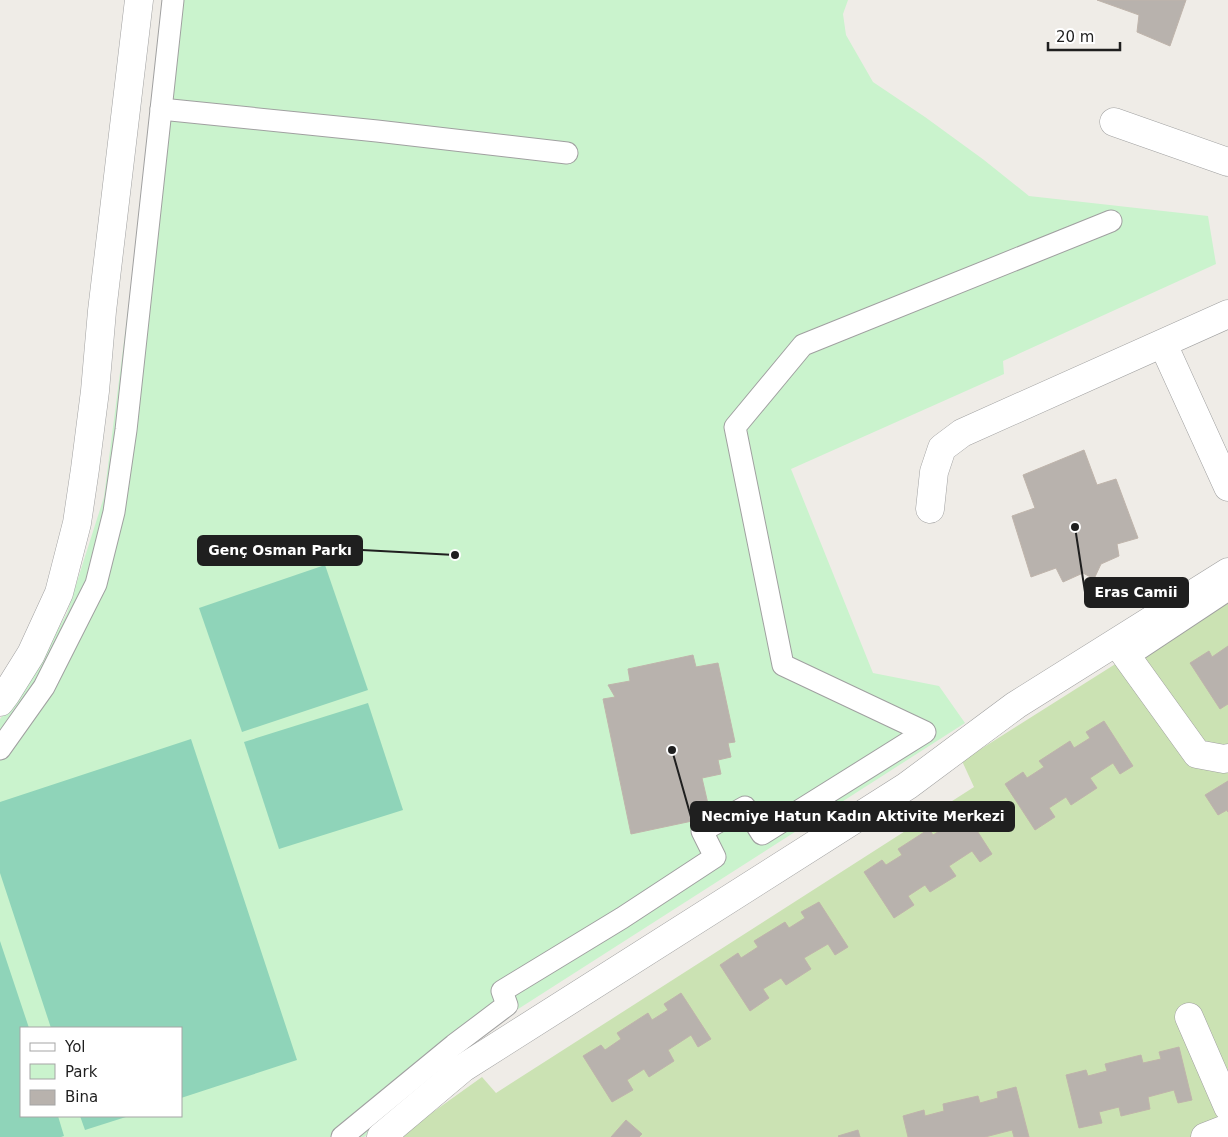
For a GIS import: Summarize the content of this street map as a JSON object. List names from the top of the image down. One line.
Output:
{"places":["Eras Camii","Genç Osman Parkı","Necmiye Hatun Kadın Aktivite Merkezi"],"legend":["Yol","Park","Bina"],"scale_bar":"20 m"}
